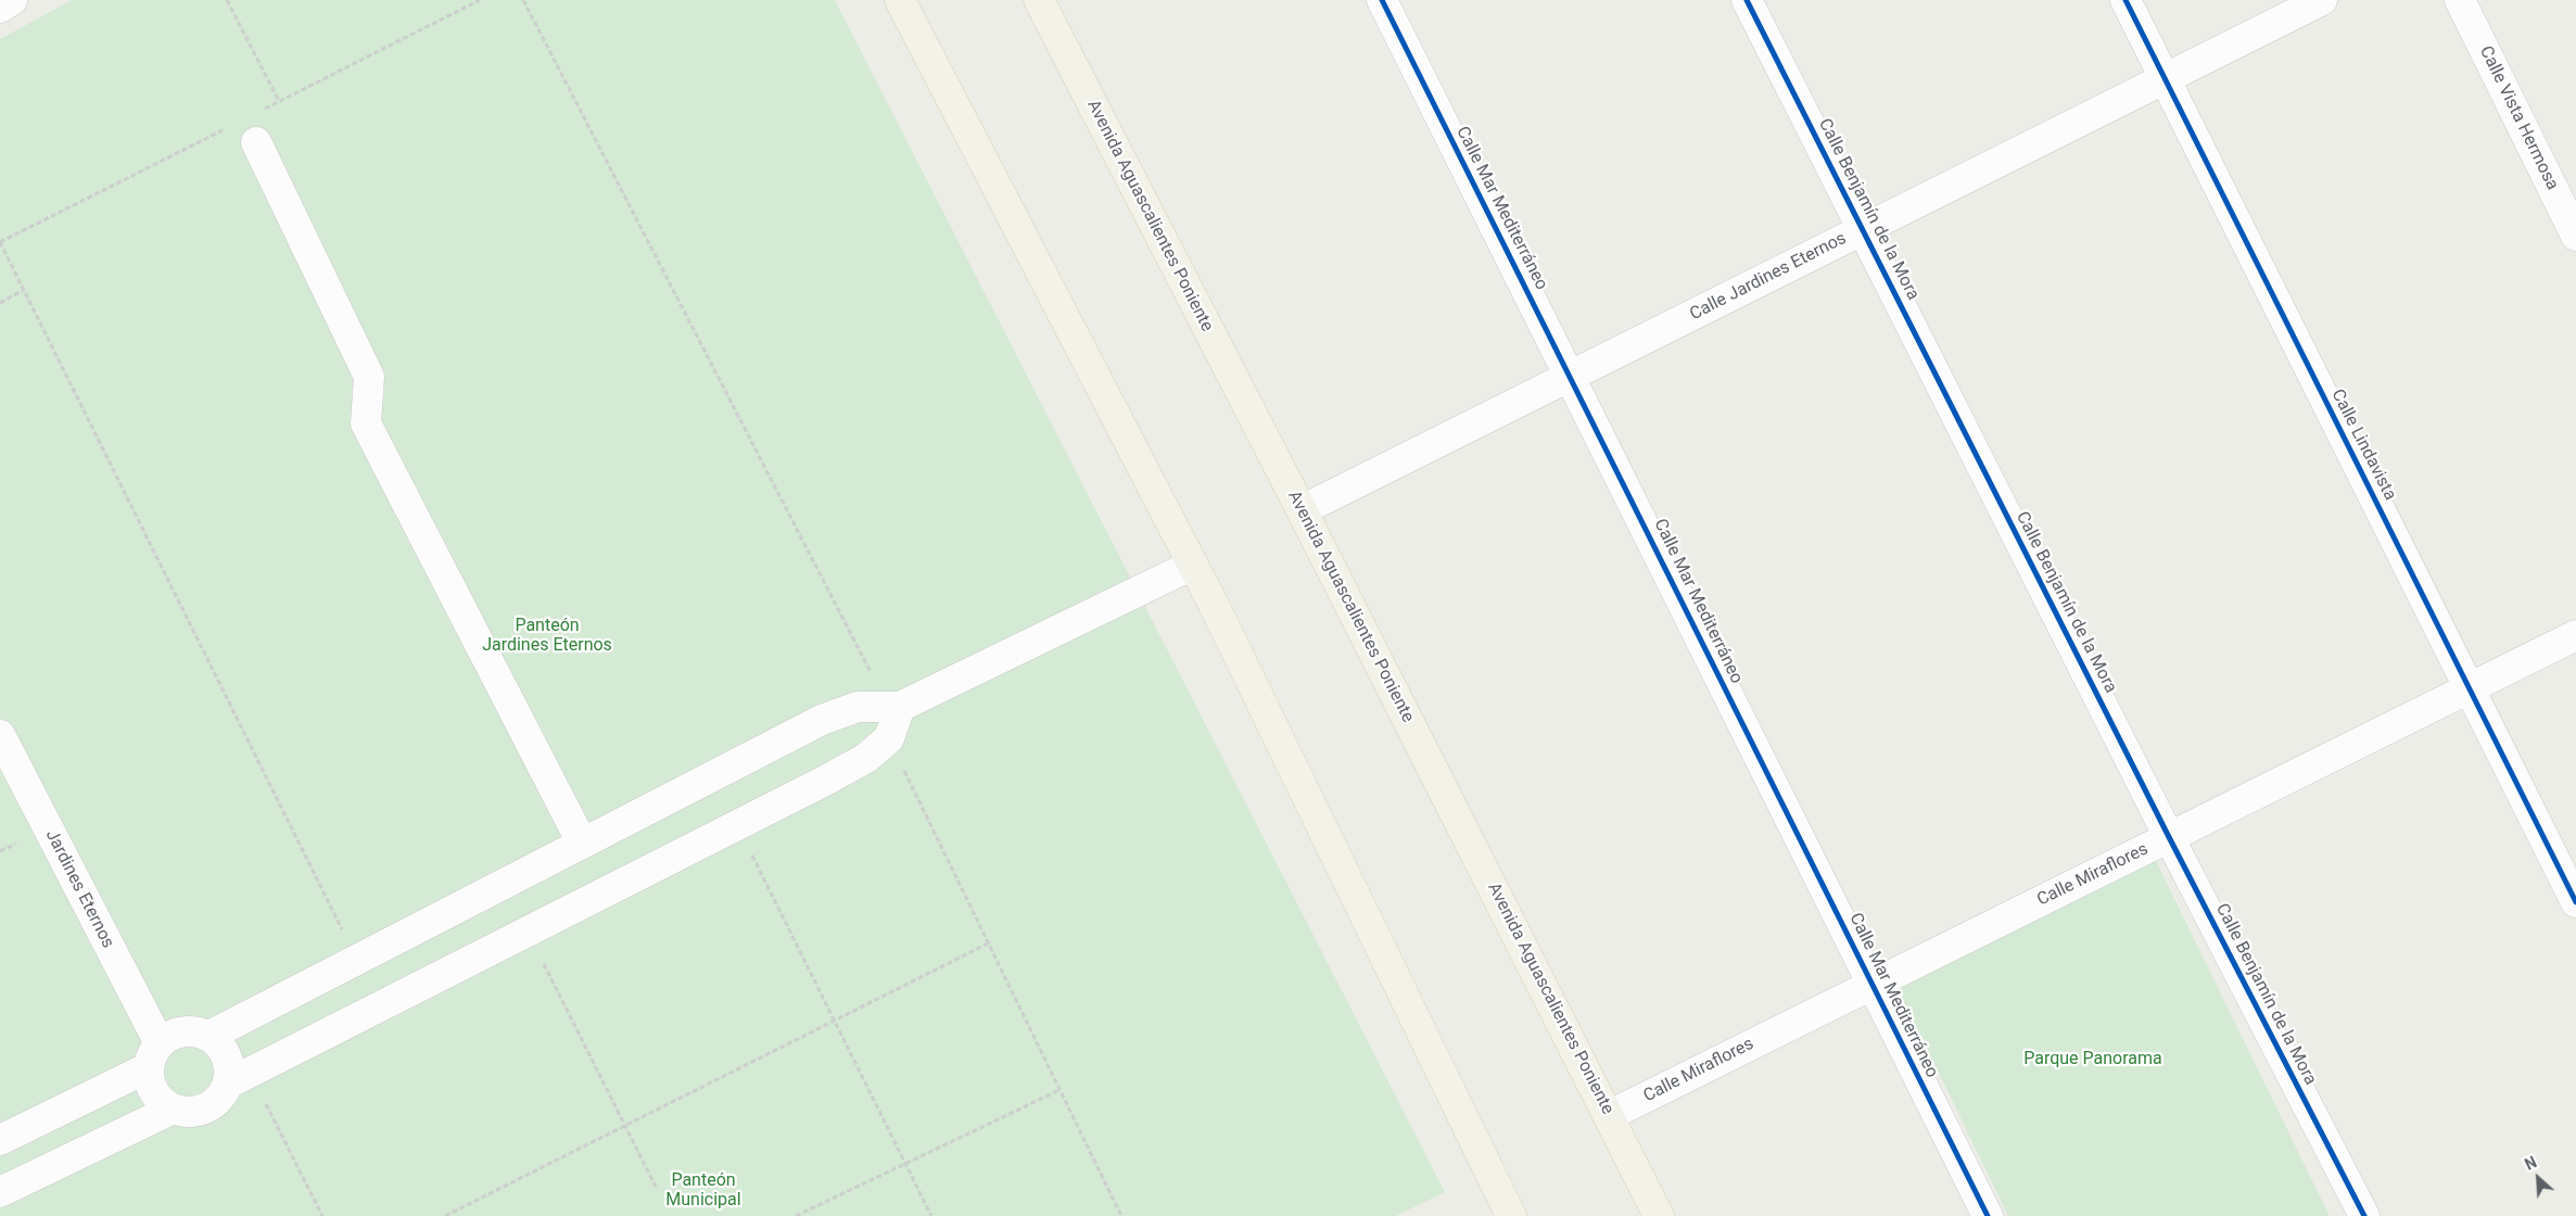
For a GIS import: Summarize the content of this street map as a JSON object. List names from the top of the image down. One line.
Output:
{"streets":{"main road":["Avenida Aguascalientes Poniente"],"street":["Calle Vista Hermosa","Calle Mar Mediterráneo","Calle Benjamín de la Mora","Calle Jardines Eternos","Calle Lindavista","Calle Miraflores","Jardines Eternos"]},"crossings":[["Calle Mar Mediterráneo","Calle Jardines Eternos"],["Calle Mar Mediterráneo","Calle Miraflores"],["Calle Benjamín de la Mora","Calle Jardines Eternos"],["Calle Benjamín de la Mora","Calle Miraflores"],["Avenida Aguascalientes Poniente","Calle Jardines Eternos"],["Avenida Aguascalientes Poniente","Calle Miraflores"],["Calle Jardines Eternos","Calle Lindavista"],["Calle Lindavista","Calle Miraflores"]],"parks":["Panteón Jardines Eternos","Parque Panorama","Panteón Municipal"],"north":"top left"}
